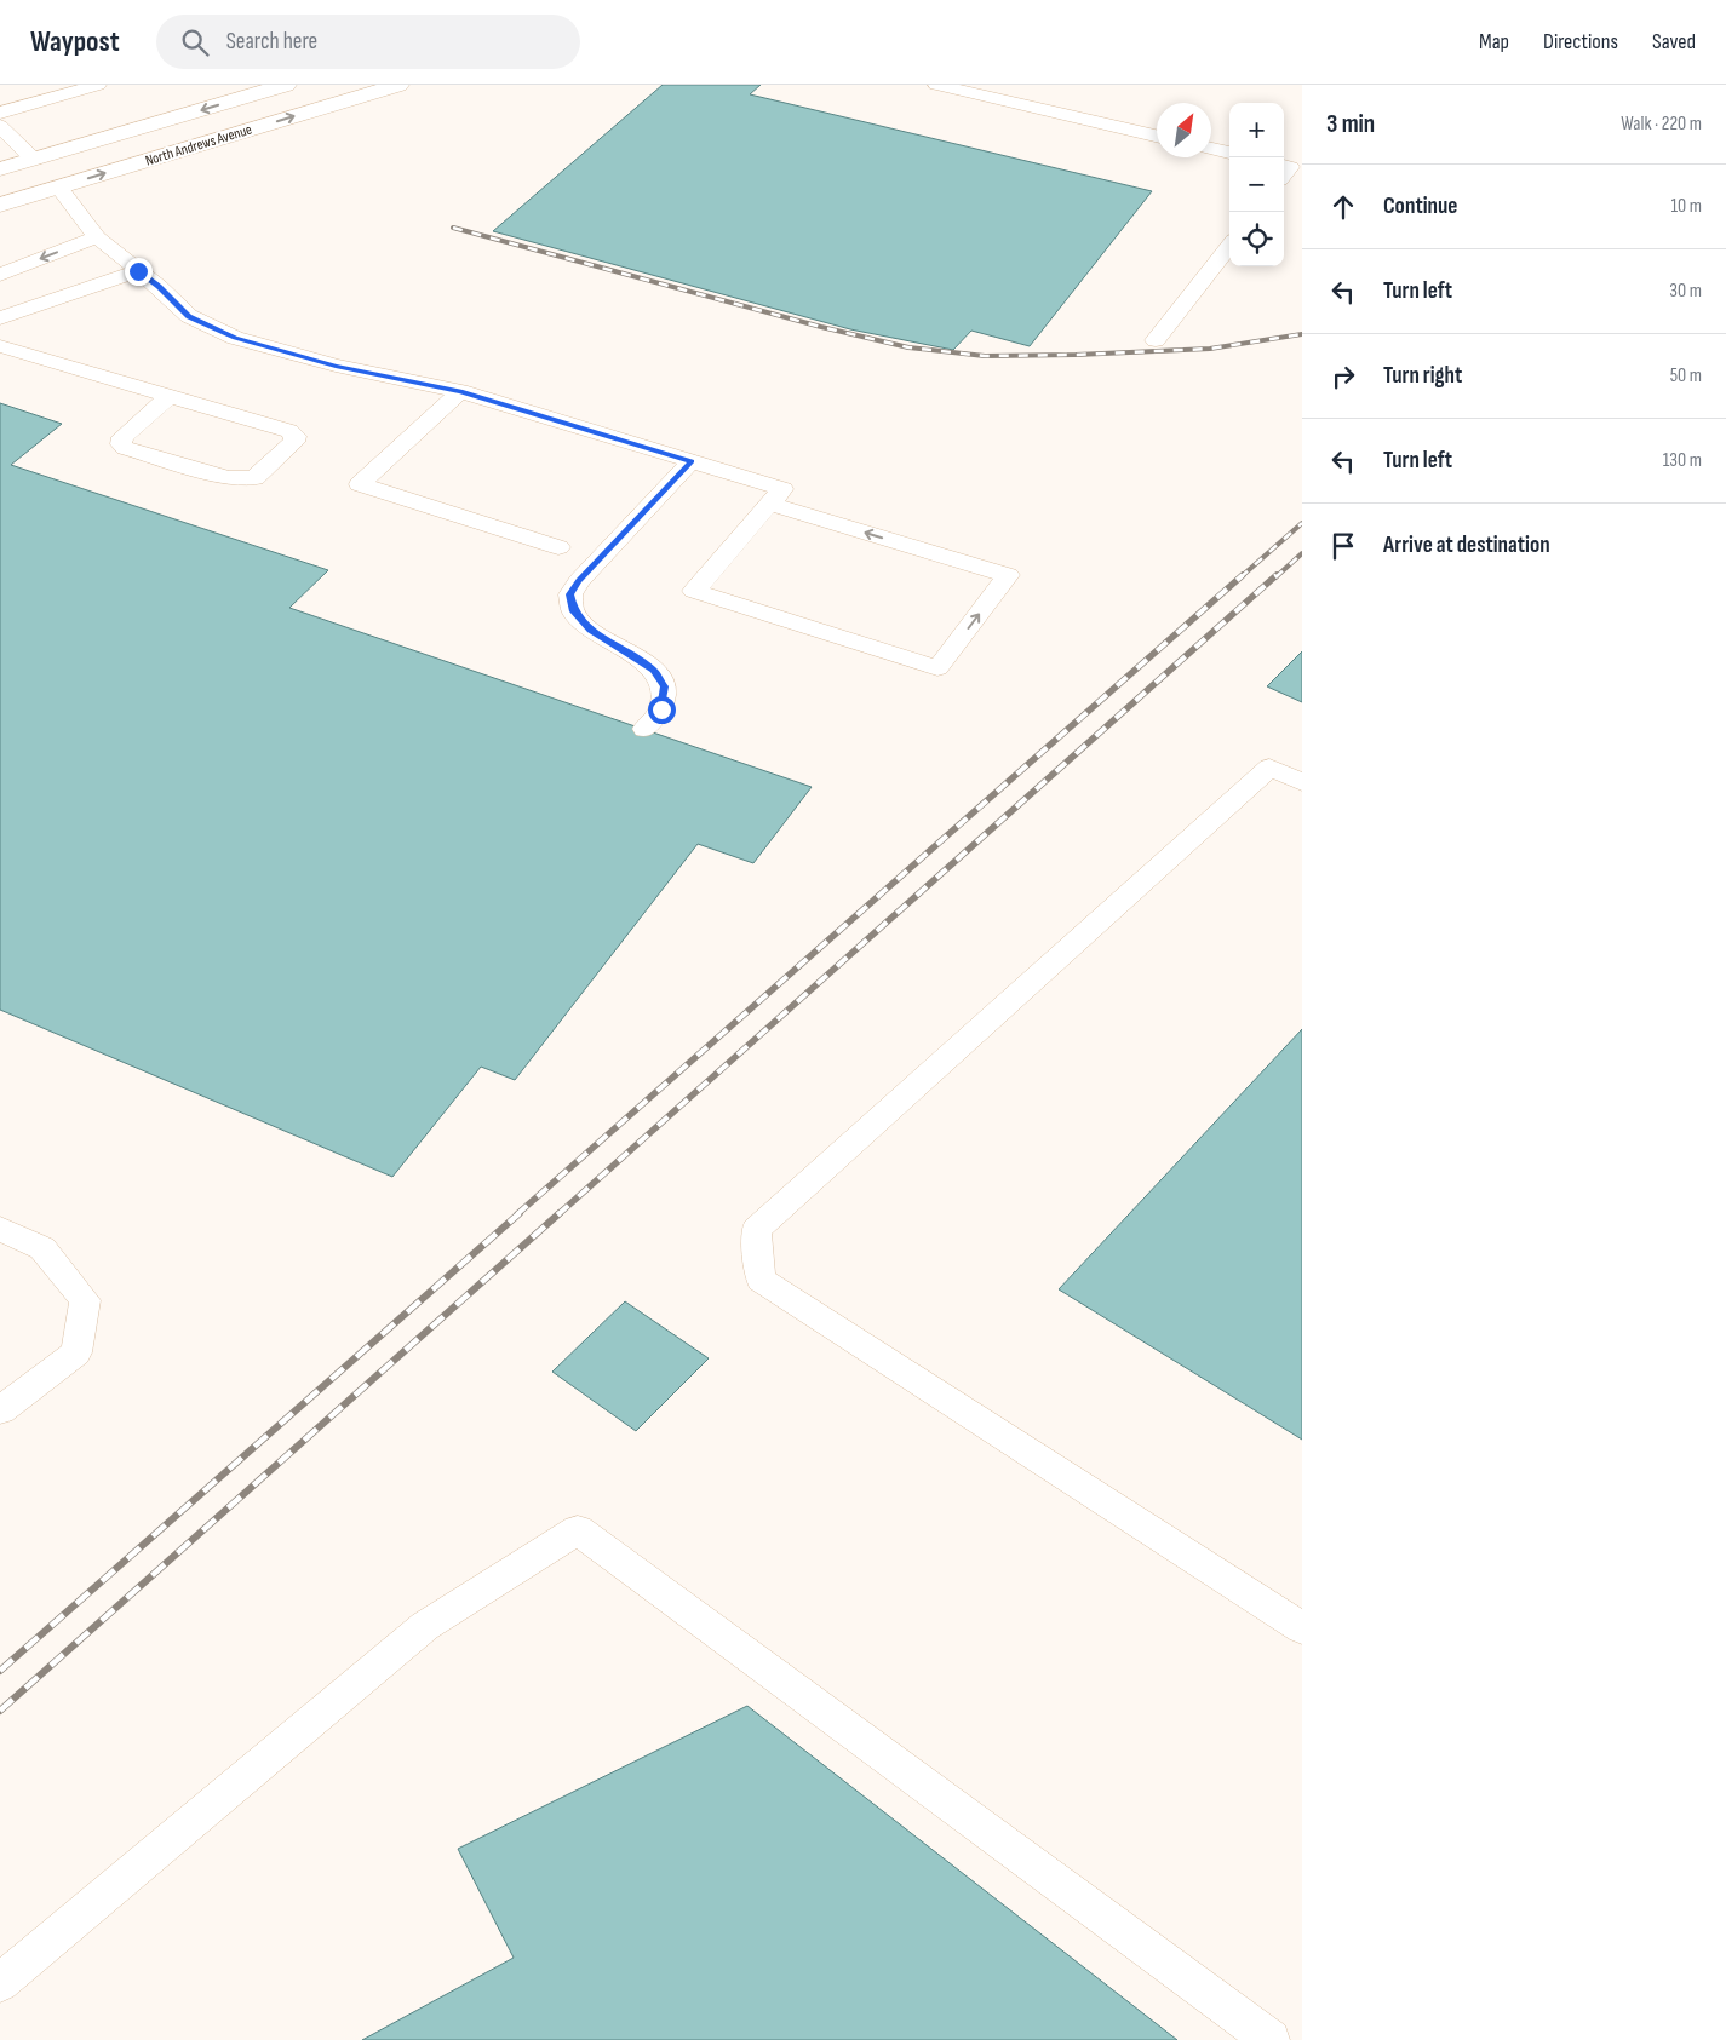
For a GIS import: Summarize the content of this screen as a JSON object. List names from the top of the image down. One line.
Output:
{"streets":{"street":["North Andrews Avenue"]},"north":"top right","page":{"header":"Waypost","search":"Search here","nav":["Map","Directions","Saved"],"heading":["3 min","Walk · 220 m"],"map_buttons":["+","−"],"list":[["Continue","10 m"],["Turn left","30 m"],["Turn right","50 m"],["Turn left","130 m"],"Arrive at destination"]}}
